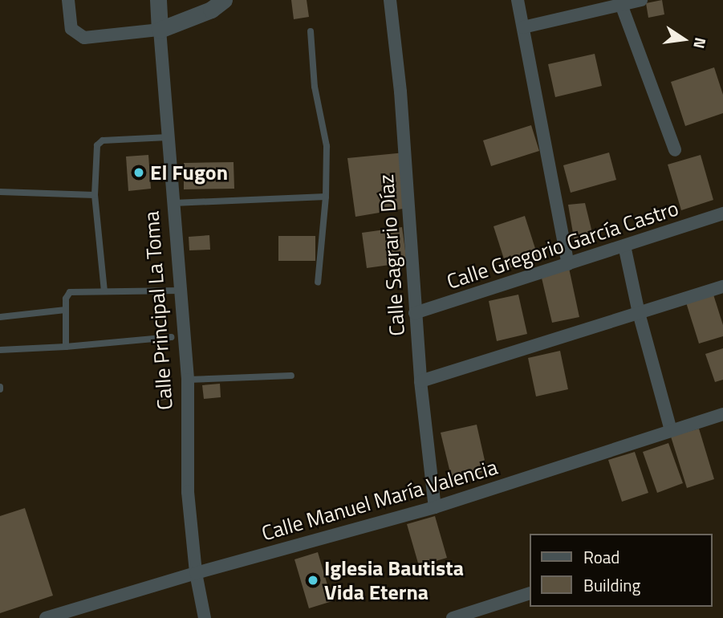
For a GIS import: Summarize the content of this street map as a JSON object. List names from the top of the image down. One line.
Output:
{"streets":{"street":["Calle Gregorio García Castro","Calle Sagrario Díaz","Calle Principal La Toma","Calle Manuel María Valencia"]},"crossings":[["Calle Gregorio García Castro","Calle Sagrario Díaz"],["Calle Sagrario Díaz","Calle Manuel María Valencia"],["Calle Principal La Toma","Calle Manuel María Valencia"]],"places":["El Fugon","Iglesia Bautista Vida Eterna"],"legend":["Road","Building"],"north":"right"}
